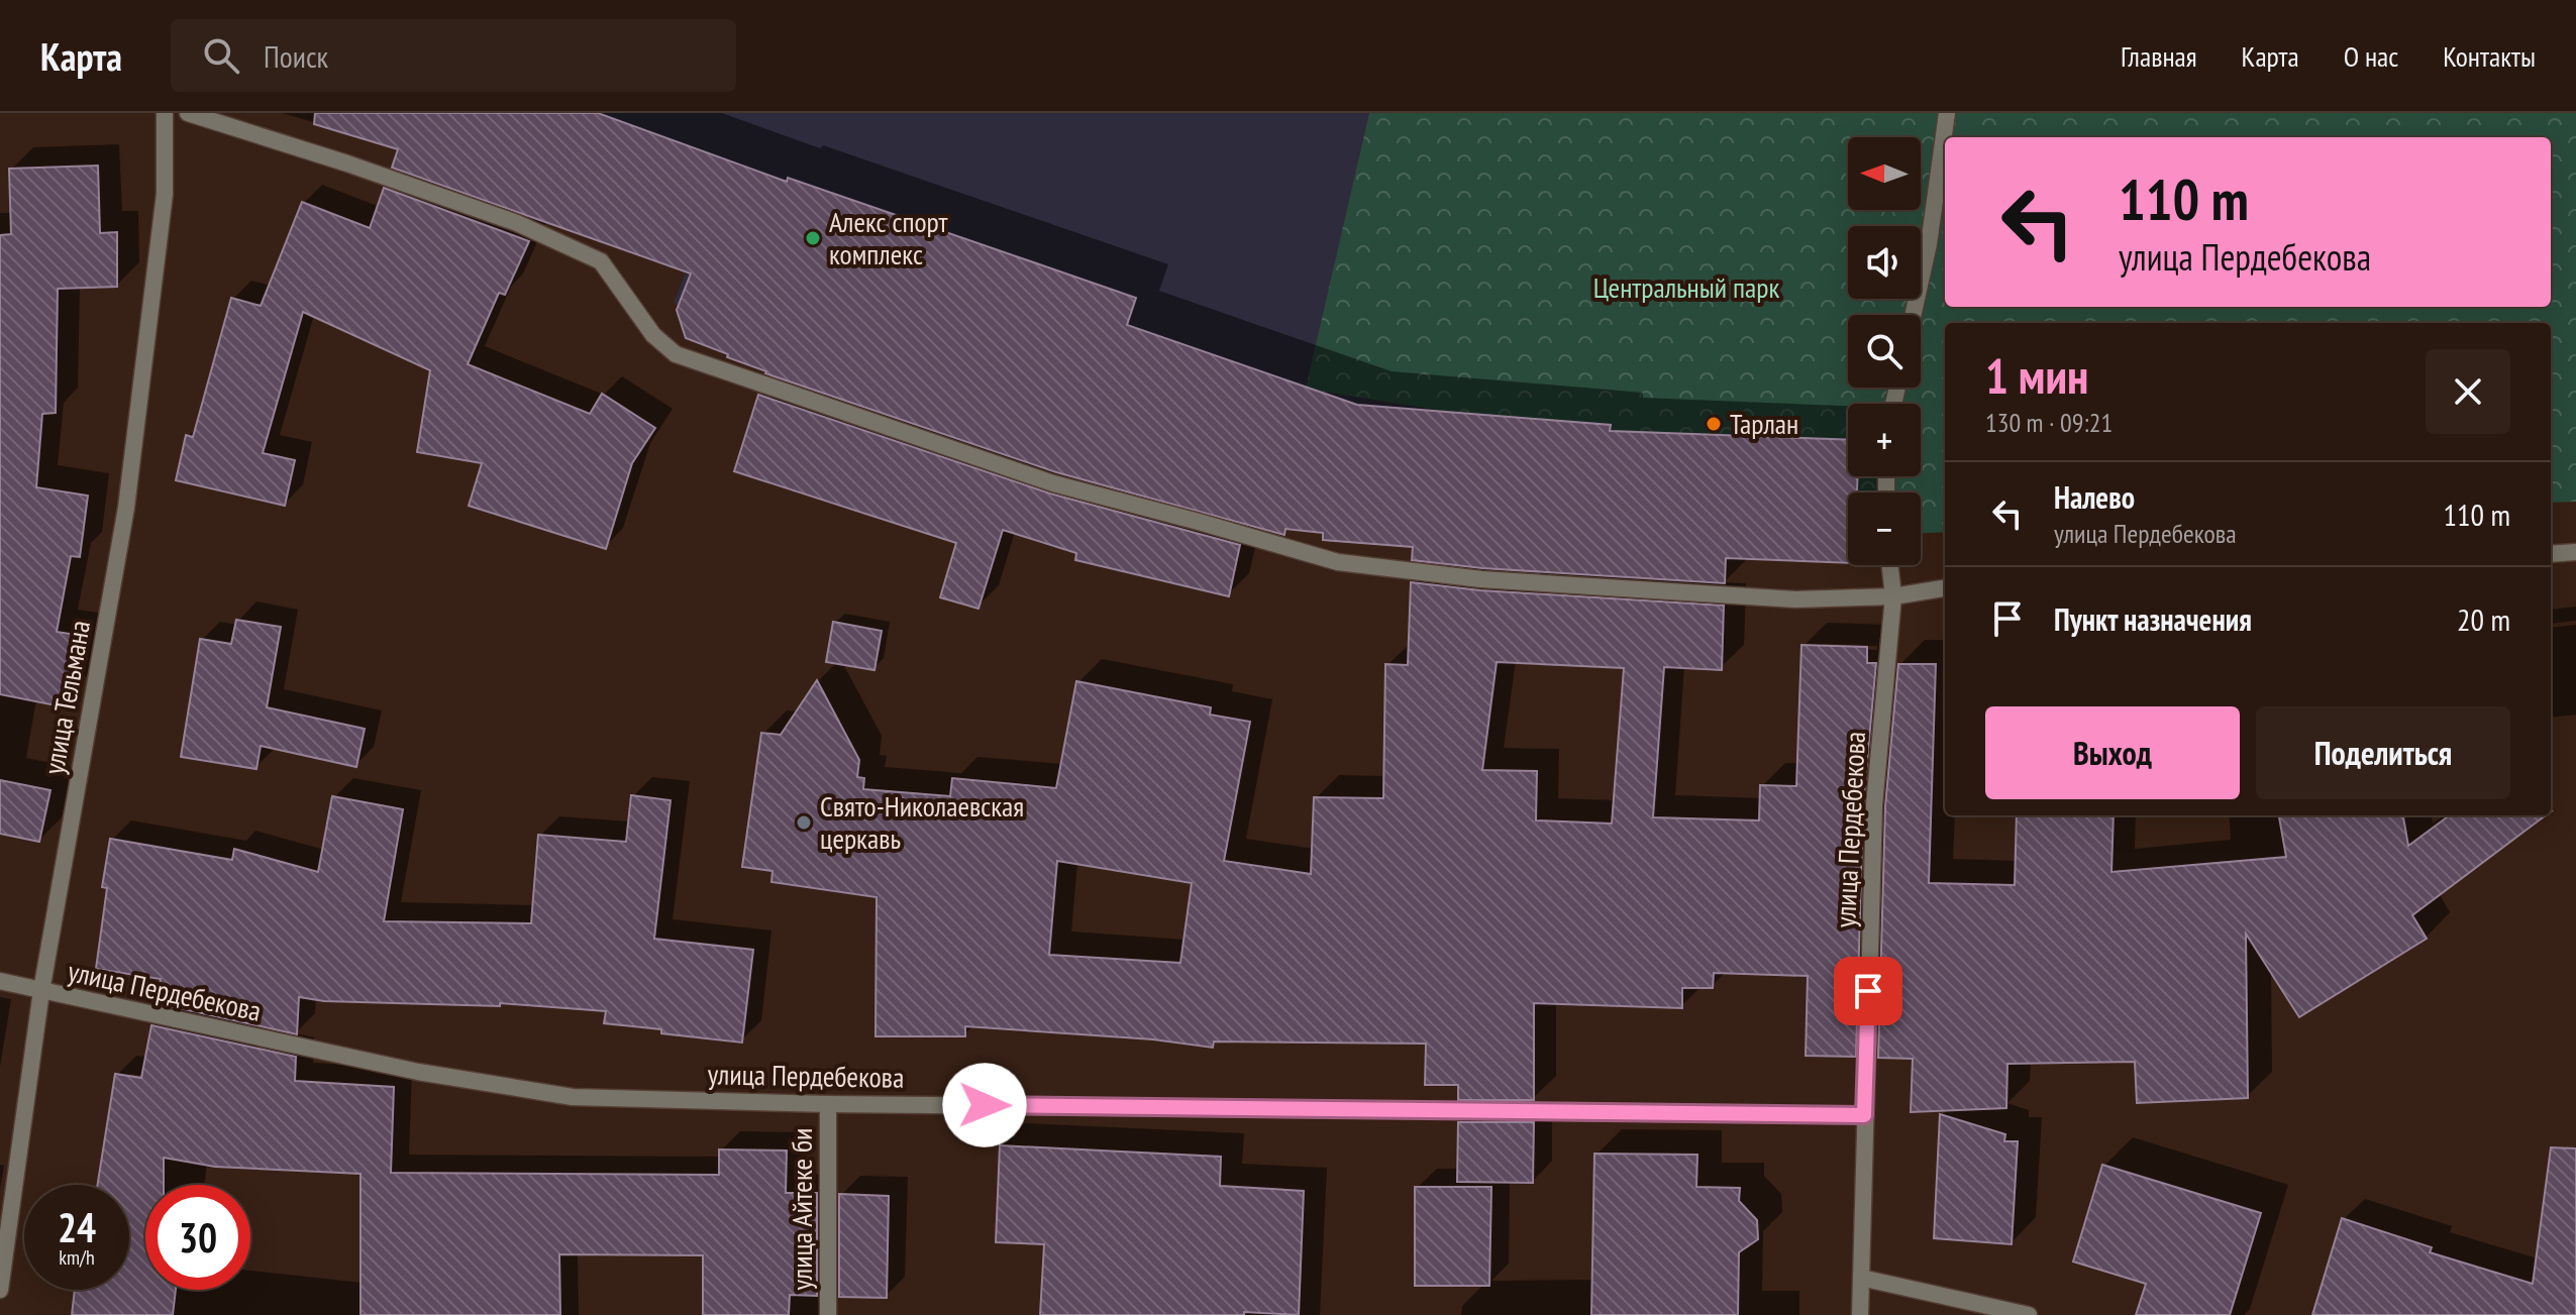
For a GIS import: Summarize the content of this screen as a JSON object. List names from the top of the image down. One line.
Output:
{"streets":{"street":["улица Тельмана","улица Пердебекова","улица Айтеке би"]},"crossings":[["улица Тельмана","улица Пердебекова"],["улица Пердебекова","улица Айтеке би"]],"parks":["Центральный парк"],"places":["Алекс спорт комплекс","Тарлан","Свято-Николаевская церкавь"],"north":"left","page":{"header":"Карта","search":"Поиск","nav":["Главная","Карта","О нас","Контакты"],"map_buttons":["+","−"],"turn":["110 m","улица Пердебекова"],"heading":["1 мин","130 m · 09:21"],"list":[{"name":"Налево","note":"улица Пердебекова","value":"110 m"},{"name":"Пункт назначения","value":"20 m"}],"buttons":["Выход","Поделиться"],"speed":"24 km/h","limit":"30"}}
